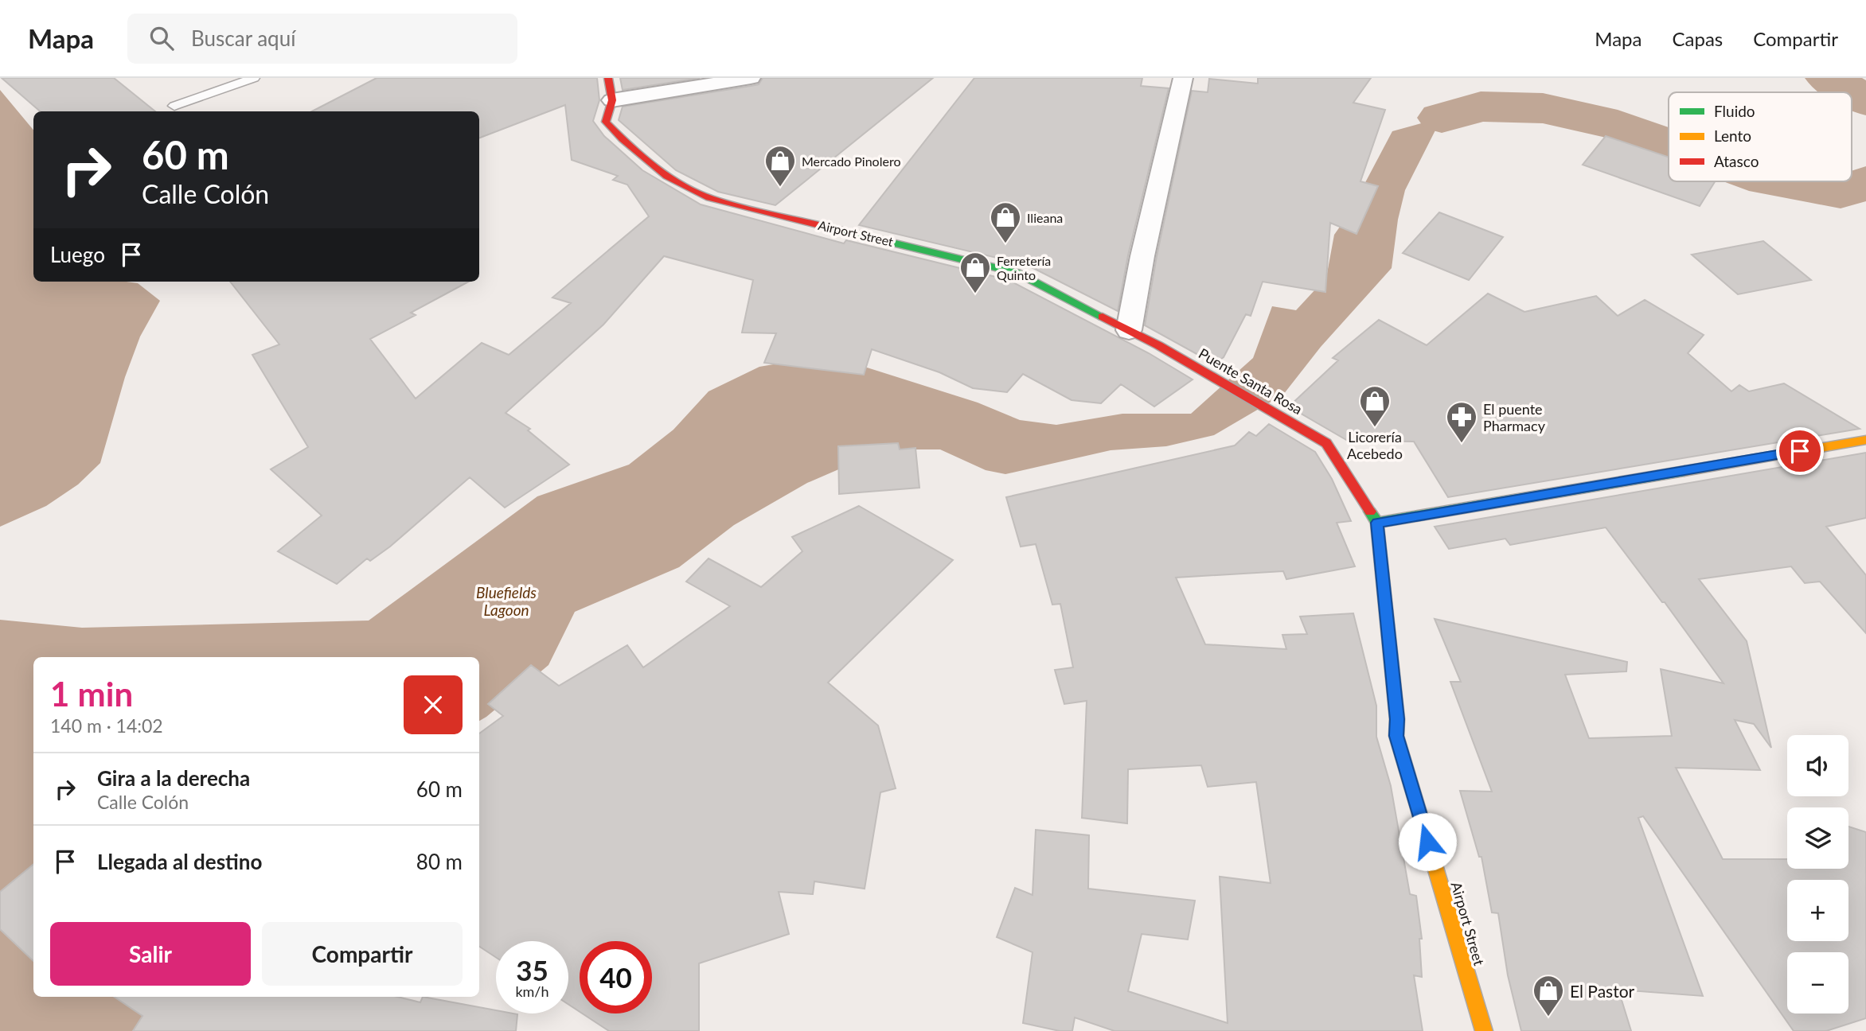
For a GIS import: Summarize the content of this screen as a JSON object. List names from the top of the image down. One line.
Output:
{"streets":{"street":["Airport Street","Puente Santa Rosa"]},"crossings":[["Airport Street","Puente Santa Rosa"]],"water":["Bluefields Lagoon"],"places":{"shop":["Mercado Pinolero","Ilieana","Ferretería Quinto","Licorería Acebedo","El Pastor"],"pharmacy":["El puente Pharmacy"]},"legend":["Fluido","Lento","Atasco"],"page":{"header":"Mapa","search":"Buscar aquí","nav":["Mapa","Capas","Compartir"],"turn":["60 m","Calle Colón"],"then":"Luego","heading":["1 min","140 m · 14:02"],"map_buttons":["+","−"],"list":[{"name":"Gira a la derecha","note":"Calle Colón","value":"60 m"},{"name":"Llegada al destino","value":"80 m"}],"buttons":["Salir","Compartir"],"speed":"35 km/h","limit":"40"}}
